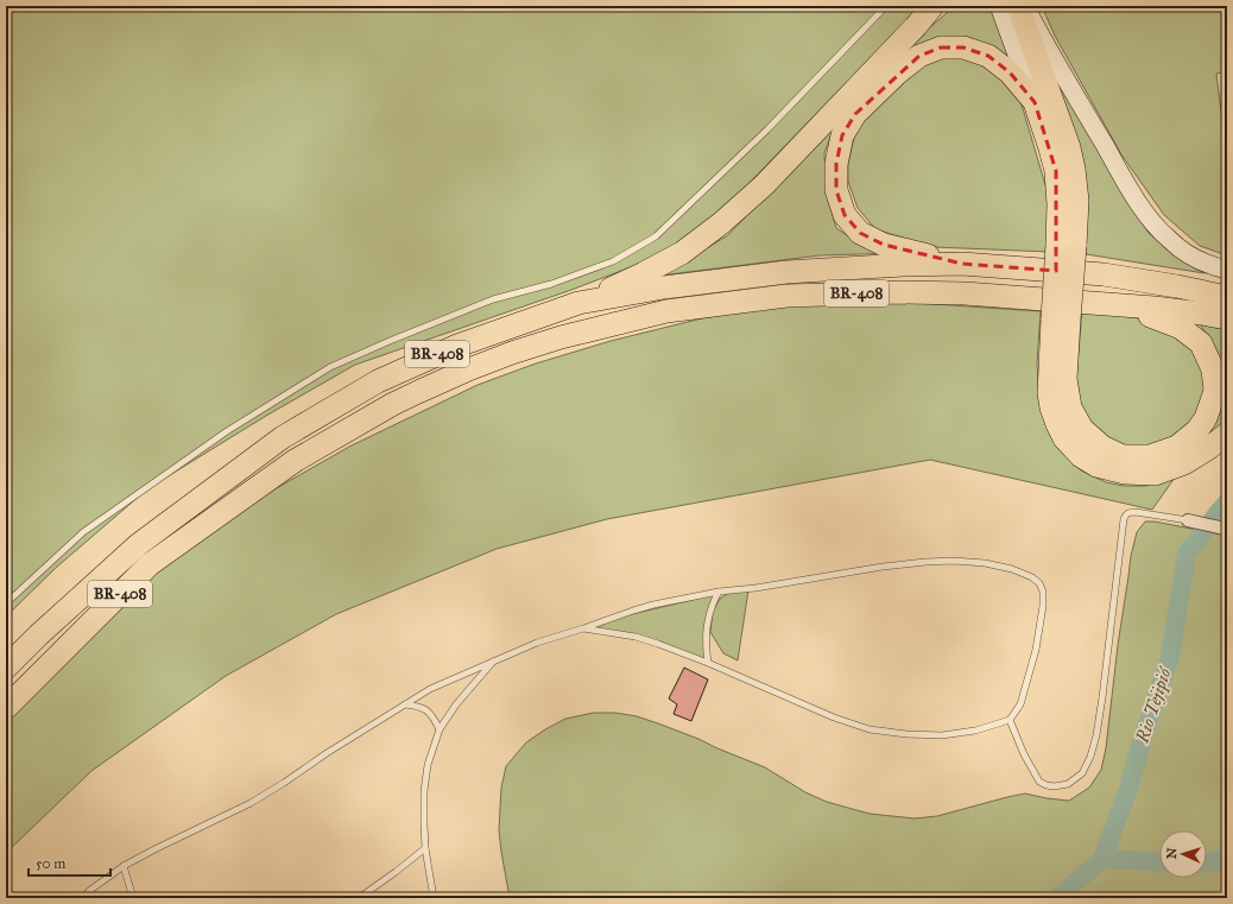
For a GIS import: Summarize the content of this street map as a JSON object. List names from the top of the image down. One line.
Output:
{"streets":{"highway":["BR-408"]},"water":["Rio Tejipió"],"scale_bar":"50 m","north":"left"}
